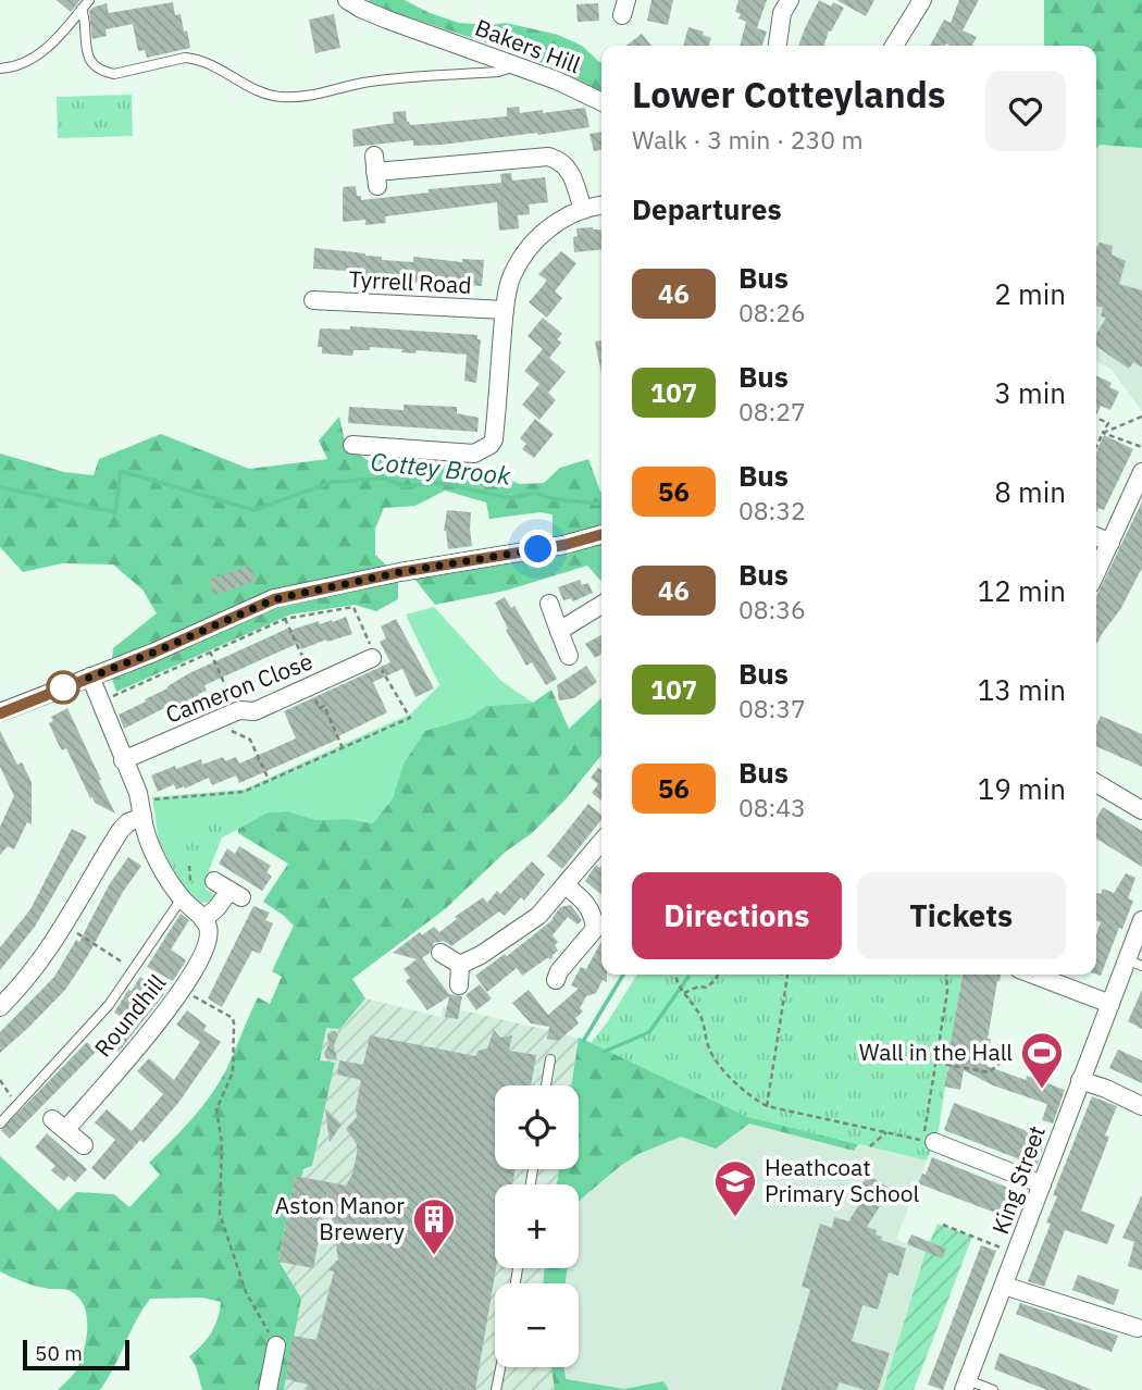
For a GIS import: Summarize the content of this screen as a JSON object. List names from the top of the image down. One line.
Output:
{"streets":{"street":["Bakers Hill","Tyrrell Road","Cameron Close","Roundhill","King Street"]},"water":["Cottey Brook"],"places":{"sports":["Wall in the Hall"],"school or university":["Heathcoat Primary School"],"building":["Aston Manor Brewery"]},"lines":["bus line 46"],"scale_bar":"50 m","page":{"heading":[["Lower Cotteylands","Walk · 3 min · 230 m"],"Departures"],"list":[{"mark":"46","name":"Bus","note":"08:26","value":"2 min"},{"mark":"107","name":"Bus","note":"08:27","value":"3 min"},{"mark":"56","name":"Bus","note":"08:32","value":"8 min"},{"mark":"46","name":"Bus","note":"08:36","value":"12 min"},{"mark":"107","name":"Bus","note":"08:37","value":"13 min"},{"mark":"56","name":"Bus","note":"08:43","value":"19 min"}],"buttons":["Directions","Tickets"],"map_buttons":["+","−"],"scale":"50 m"}}
